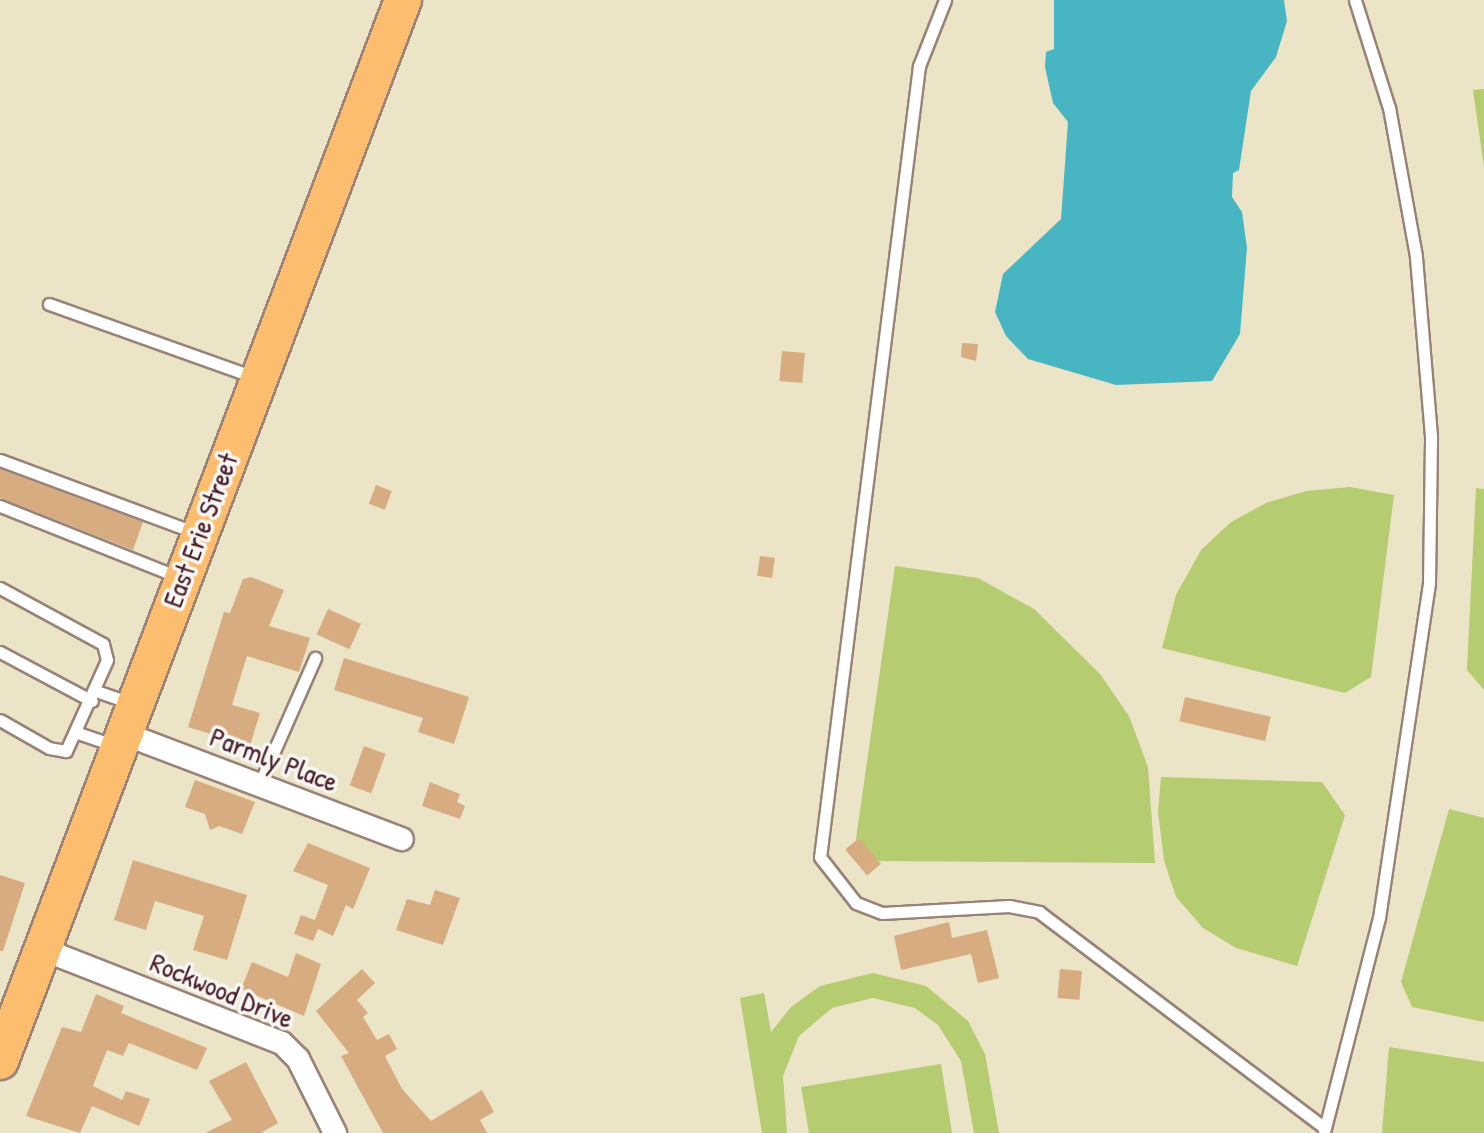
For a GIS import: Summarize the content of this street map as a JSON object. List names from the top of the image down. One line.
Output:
{"streets":{"main road":["East Erie Street"],"street":["Parmly Place","Rockwood Drive"]},"crossings":[["East Erie Street","Parmly Place"],["East Erie Street","Rockwood Drive"]]}
